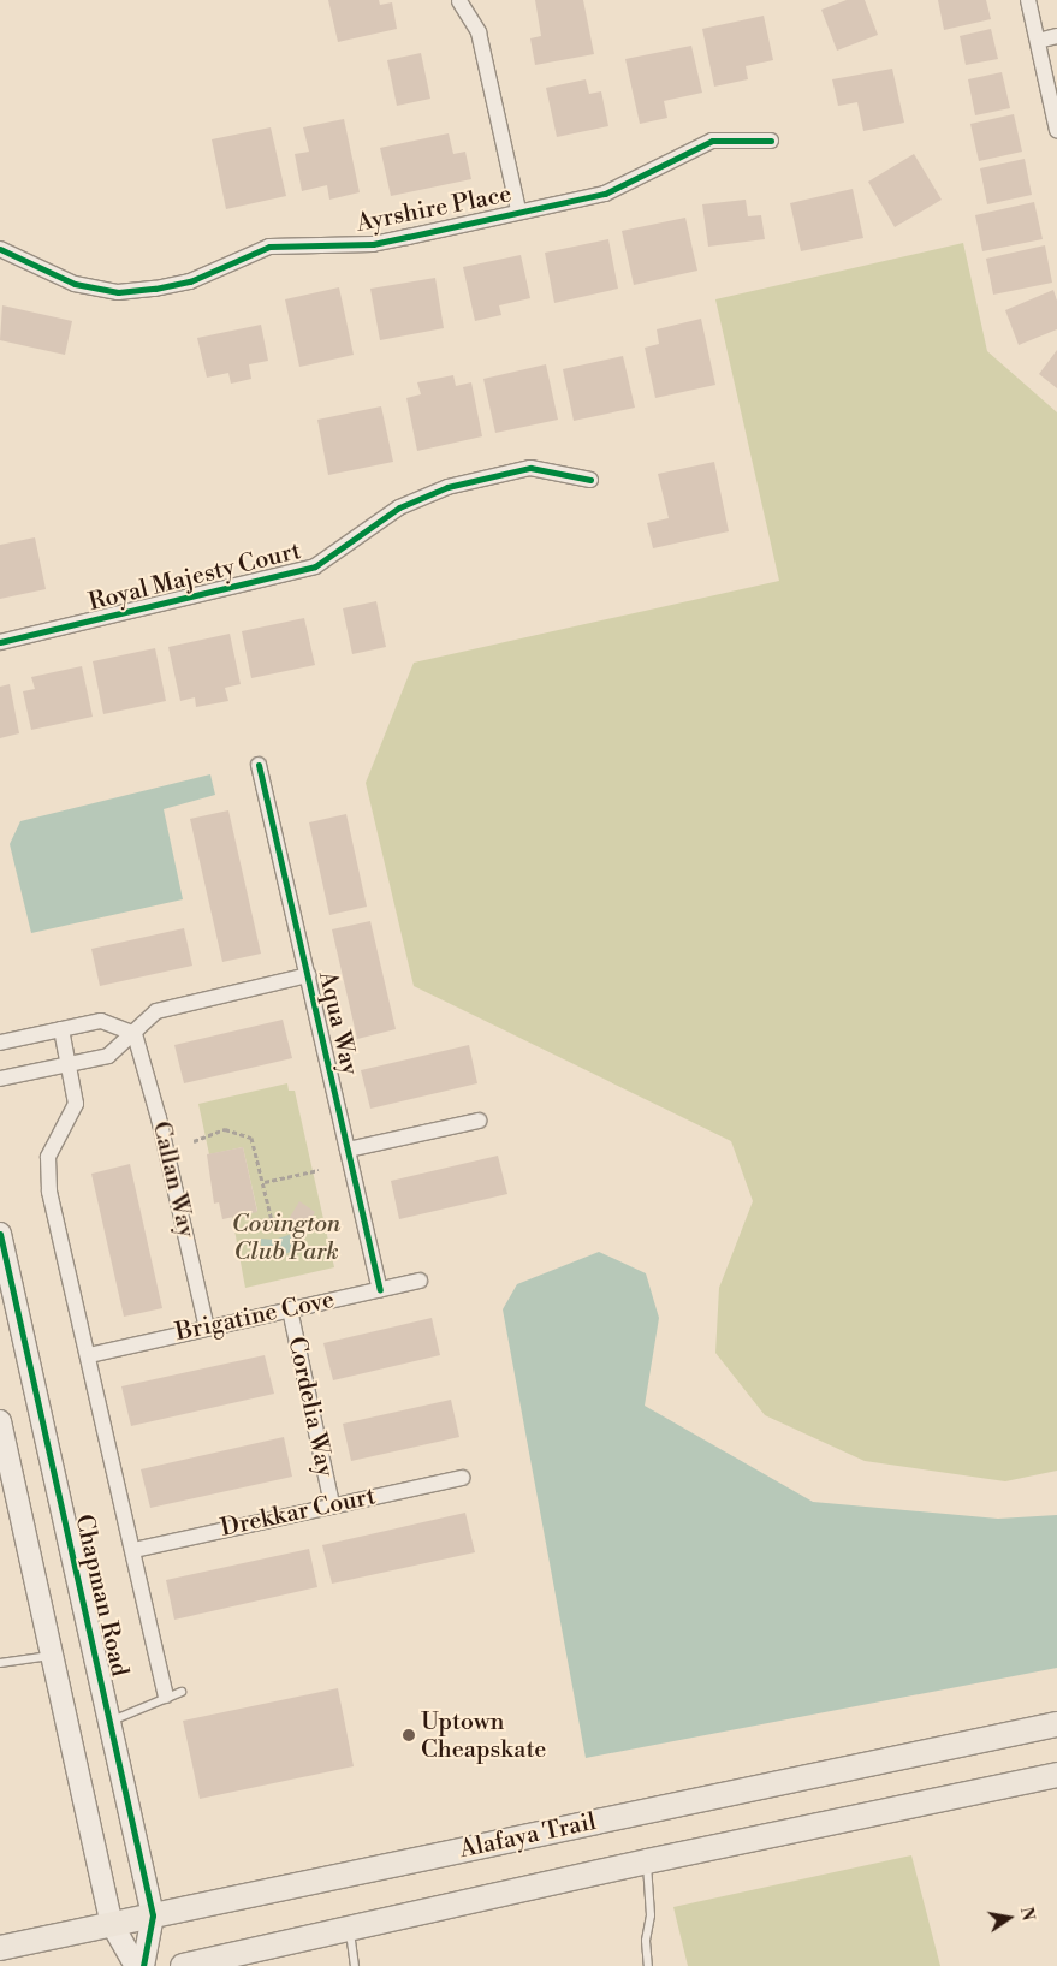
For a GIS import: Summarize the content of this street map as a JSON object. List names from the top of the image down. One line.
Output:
{"streets":{"main road":["Alafaya Trail"],"street":["Ayrshire Place","Royal Majesty Court","Aqua Way","Callan Way","Brigatine Cove","Cordelia Way","Drekkar Court","Chapman Road"]},"crossings":[["Aqua Way","Brigatine Cove"],["Callan Way","Brigatine Cove"],["Brigatine Cove","Cordelia Way"],["Cordelia Way","Drekkar Court"],["Chapman Road","Alafaya Trail"]],"parks":["Covington Club Park"],"places":["Uptown Cheapskate"],"north":"right"}
